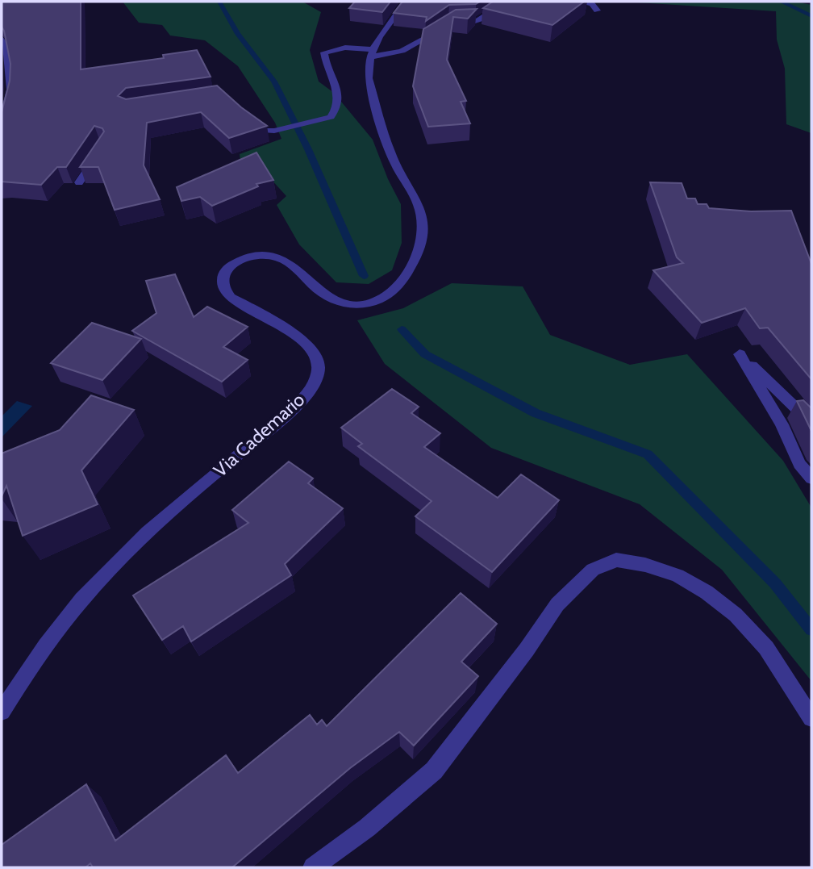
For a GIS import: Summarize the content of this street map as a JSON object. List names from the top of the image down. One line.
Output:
{"streets":{"street":["Via Cademario"]}}
